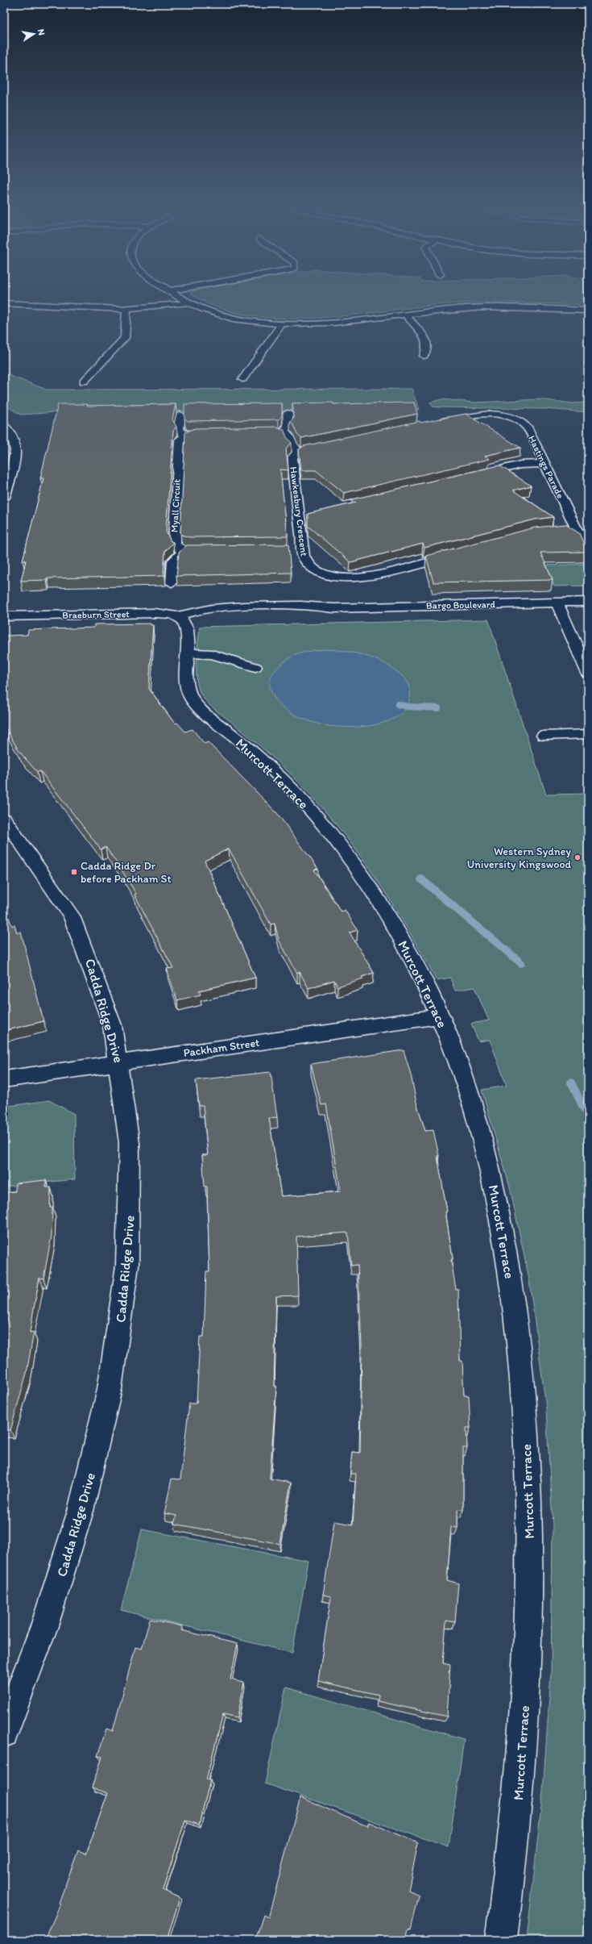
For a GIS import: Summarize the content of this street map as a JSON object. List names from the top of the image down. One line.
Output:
{"streets":{"street":["Hastings Parade","Myall Circuit","Hawkesbury Crescent","Bargo Boulevard","Braeburn Street","Murcott Terrace","Cadda Ridge Drive","Packham Street"]},"crossings":[["Bargo Boulevard","Braeburn Street"],["Bargo Boulevard","Murcott Terrace"],["Braeburn Street","Murcott Terrace"],["Murcott Terrace","Packham Street"],["Cadda Ridge Drive","Packham Street"]],"places":{"other":["Western Sydney University Kingswood"],"transit":["Cadda Ridge Dr before Packham St"]},"north":"right"}
